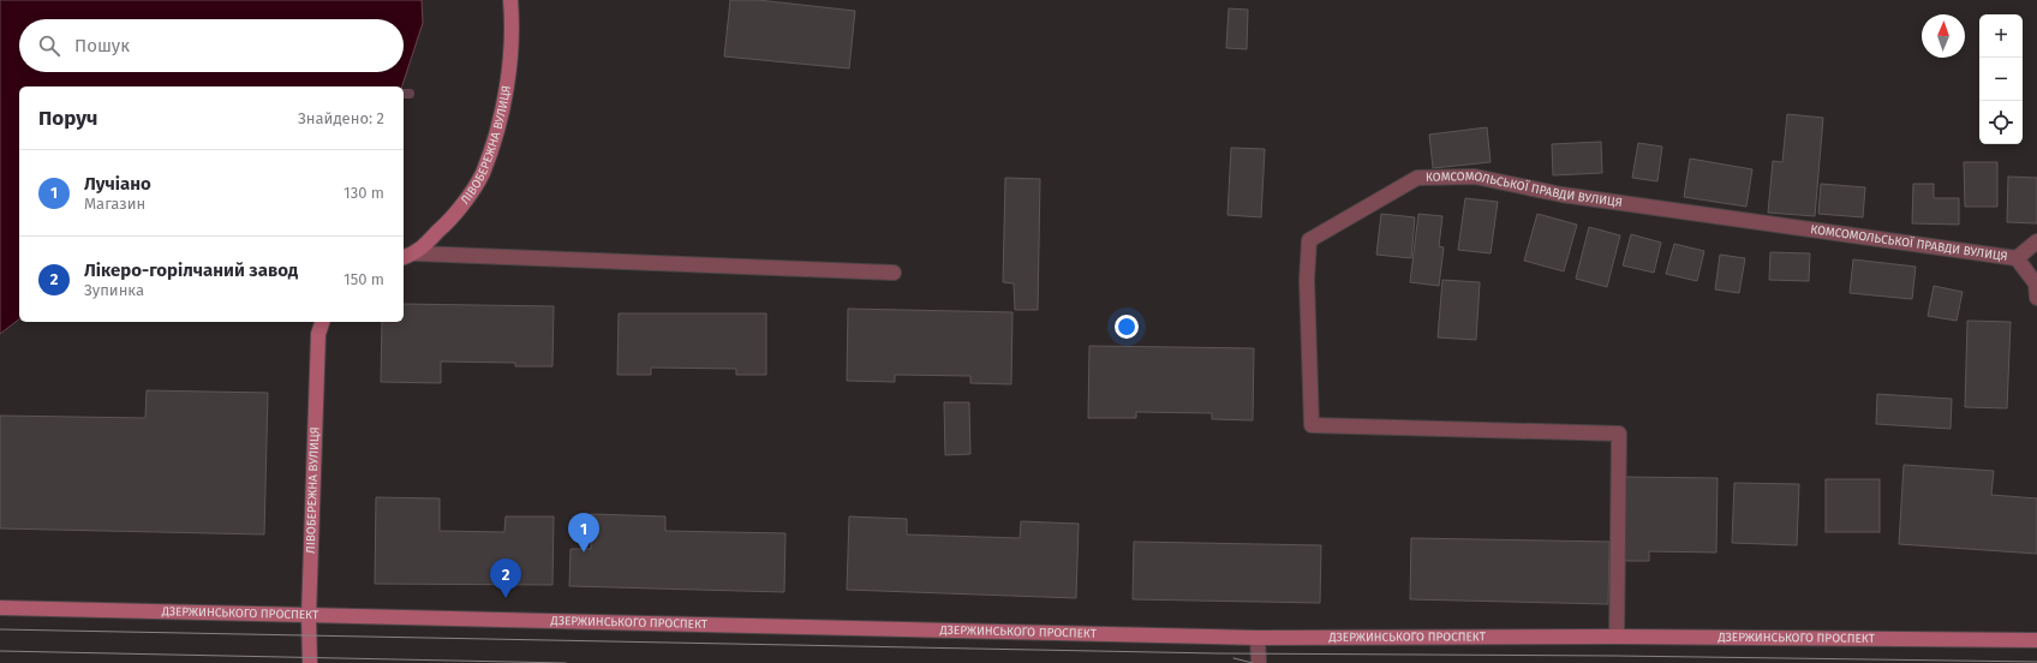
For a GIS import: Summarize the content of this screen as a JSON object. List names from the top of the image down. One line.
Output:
{"streets":{"street":["ЛІВОБЕРЕЖНА ВУЛИЦЯ","КОМСОМОЛЬСЬКОЇ ПРАВДИ ВУЛИЦЯ","ДЗЕРЖИНСЬКОГО ПРОСПЕКТ"]},"crossings":[["ЛІВОБЕРЕЖНА ВУЛИЦЯ","ДЗЕРЖИНСЬКОГО ПРОСПЕКТ"],["КОМСОМОЛЬСЬКОЇ ПРАВДИ ВУЛИЦЯ","ДЗЕРЖИНСЬКОГО ПРОСПЕКТ"]],"north":"top","page":{"map_buttons":["+","−"],"search":"Пошук","heading":["Поруч","Знайдено: 2"],"list":[{"mark":"1","name":"Лучіано","note":"Магазин","value":"130 m"},{"mark":"2","name":"Лікеро-горілчаний завод","note":"Зупинка","value":"150 m"}],"pins":["1","2"]}}
